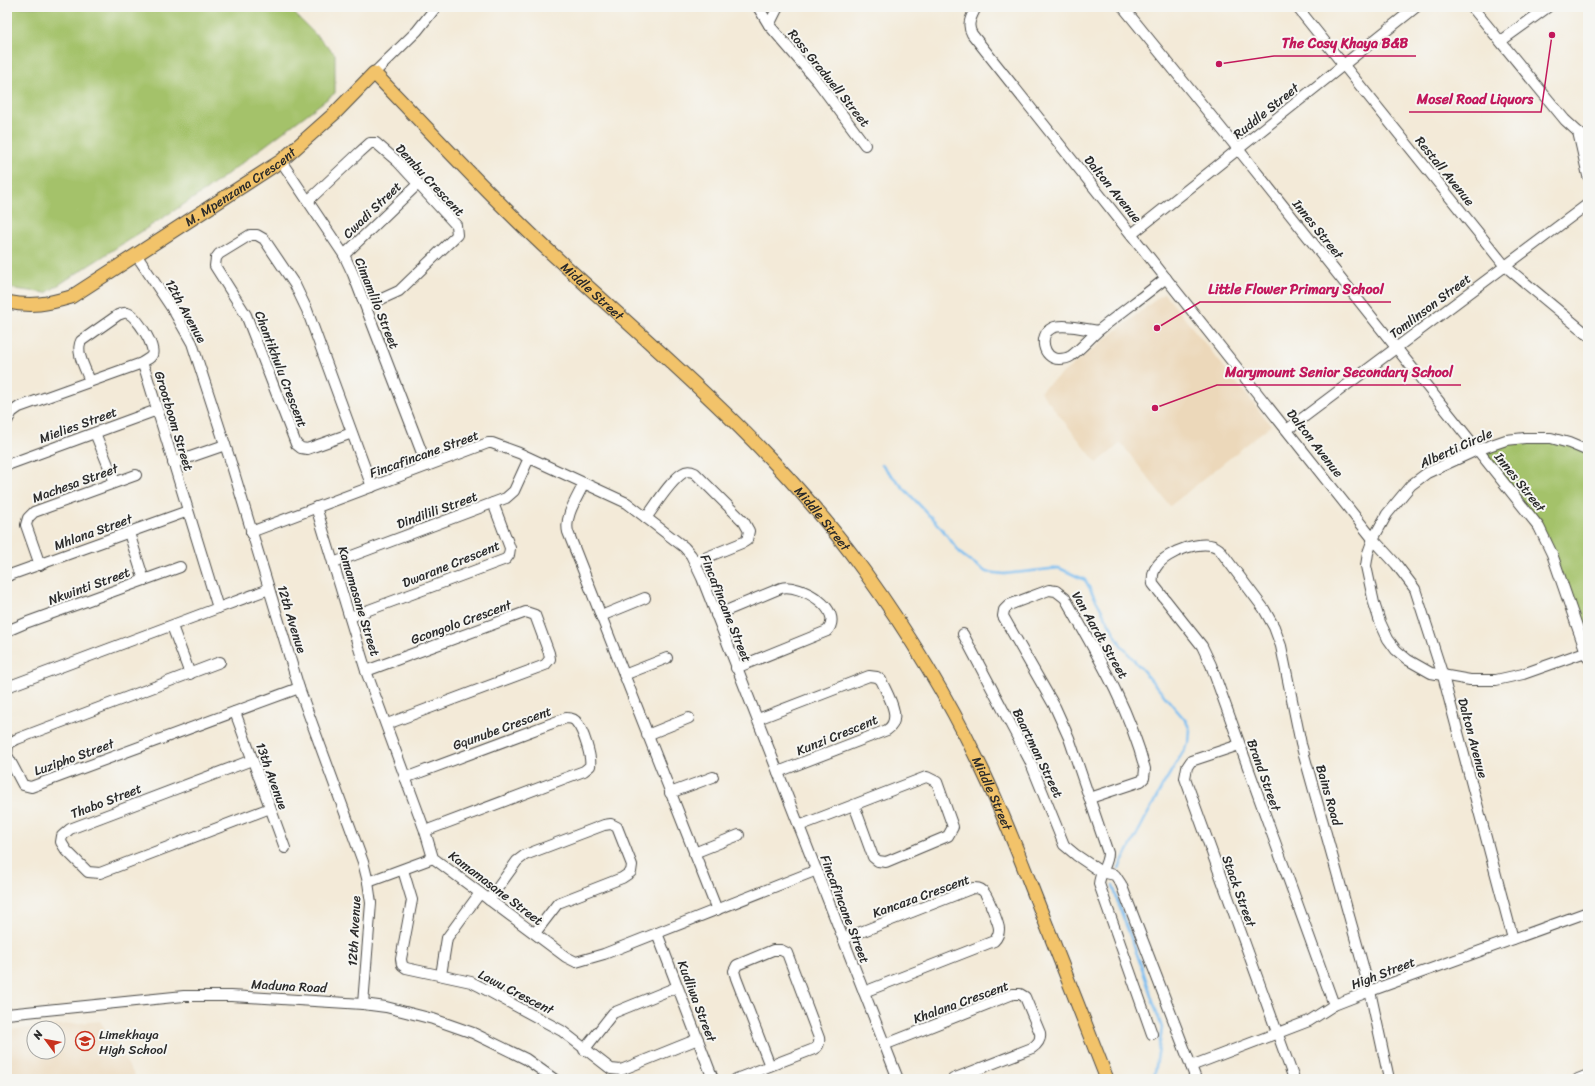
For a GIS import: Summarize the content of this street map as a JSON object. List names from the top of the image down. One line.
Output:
{"streets":{"main road":["M. Mpenzana Crescent","Middle Street"],"street":["Ross Gradwell Street","Ruddle Street","Restall Avenue","Dembu Crescent","Dalton Avenue","Cwadi Street","Innes Street","Cimamlilo Street","Tomlinson Street","12th Avenue","Chantikhulu Crescent","Grootboom Street","Mielies Street","Alberti Circle","Fincafincane Street","Machesa Street","Dindilili Street","Mhlana Street","Dwarane Crescent","Nkwinti Street","Kamamasane Street","Gcongolo Crescent","Van Aardt Street","Gqunube Crescent","Kunzi Crescent","Baartman Street","Luzipho Street","Brand Street","13th Avenue","Bains Road","Thabo Street","Stack Street","Kancaza Crescent","High Street","Maduna Road","Lawu Crescent","Kudliwa Street","Khalana Crescent"]},"crossings":[["Ruddle Street","Restall Avenue"],["Ruddle Street","Dalton Avenue"],["Ruddle Street","Innes Street"],["Restall Avenue","Tomlinson Street"],["Dembu Crescent","Cwadi Street"],["Dembu Crescent","Cimamlilo Street"],["M. Mpenzana Crescent","Middle Street"],["M. Mpenzana Crescent","Cimamlilo Street"],["M. Mpenzana Crescent","12th Avenue"],["Dalton Avenue","Tomlinson Street"],["Dalton Avenue","Alberti Circle"],["Dalton Avenue","High Street"],["Cwadi Street","Cimamlilo Street"],["Innes Street","Tomlinson Street"],["Innes Street","Alberti Circle"],["Cimamlilo Street","Fincafincane Street"],["12th Avenue","Fincafincane Street"],["12th Avenue","Luzipho Street"],["12th Avenue","Maduna Road"],["Chantikhulu Crescent","Fincafincane Street"],["Grootboom Street","Mielies Street"],["Grootboom Street","Mhlana Street"],["Fincafincane Street","Dindilili Street"],["Fincafincane Street","Kamamasane Street"],["Fincafincane Street","Kunzi Crescent"],["Fincafincane Street","Kancaza Crescent"],["Fincafincane Street","Khalana Crescent"],["Machesa Street","Mhlana Street"],["Dindilili Street","Dwarane Crescent"],["Dindilili Street","Kamamasane Street"],["Dwarane Crescent","Kamamasane Street"],["Kamamasane Street","Gcongolo Crescent"],["Kamamasane Street","Gqunube Crescent"],["Kamamasane Street","Kudliwa Street"],["Van Aardt Street","Baartman Street"],["Baartman Street","High Street"],["Luzipho Street","13th Avenue"],["Brand Street","Bains Road"],["Brand Street","Stack Street"],["Brand Street","High Street"],["13th Avenue","Thabo Street"],["Bains Road","High Street"],["Stack Street","High Street"],["Lawu Crescent","Kudliwa Street"]],"places":{"other":["Mosel Road Liquors","The Cosy Khaya B&B","Little Flower Primary School","Marymount Senior Secondary School"],"school or university":["Limekhaya High School"]},"north":"top left"}
